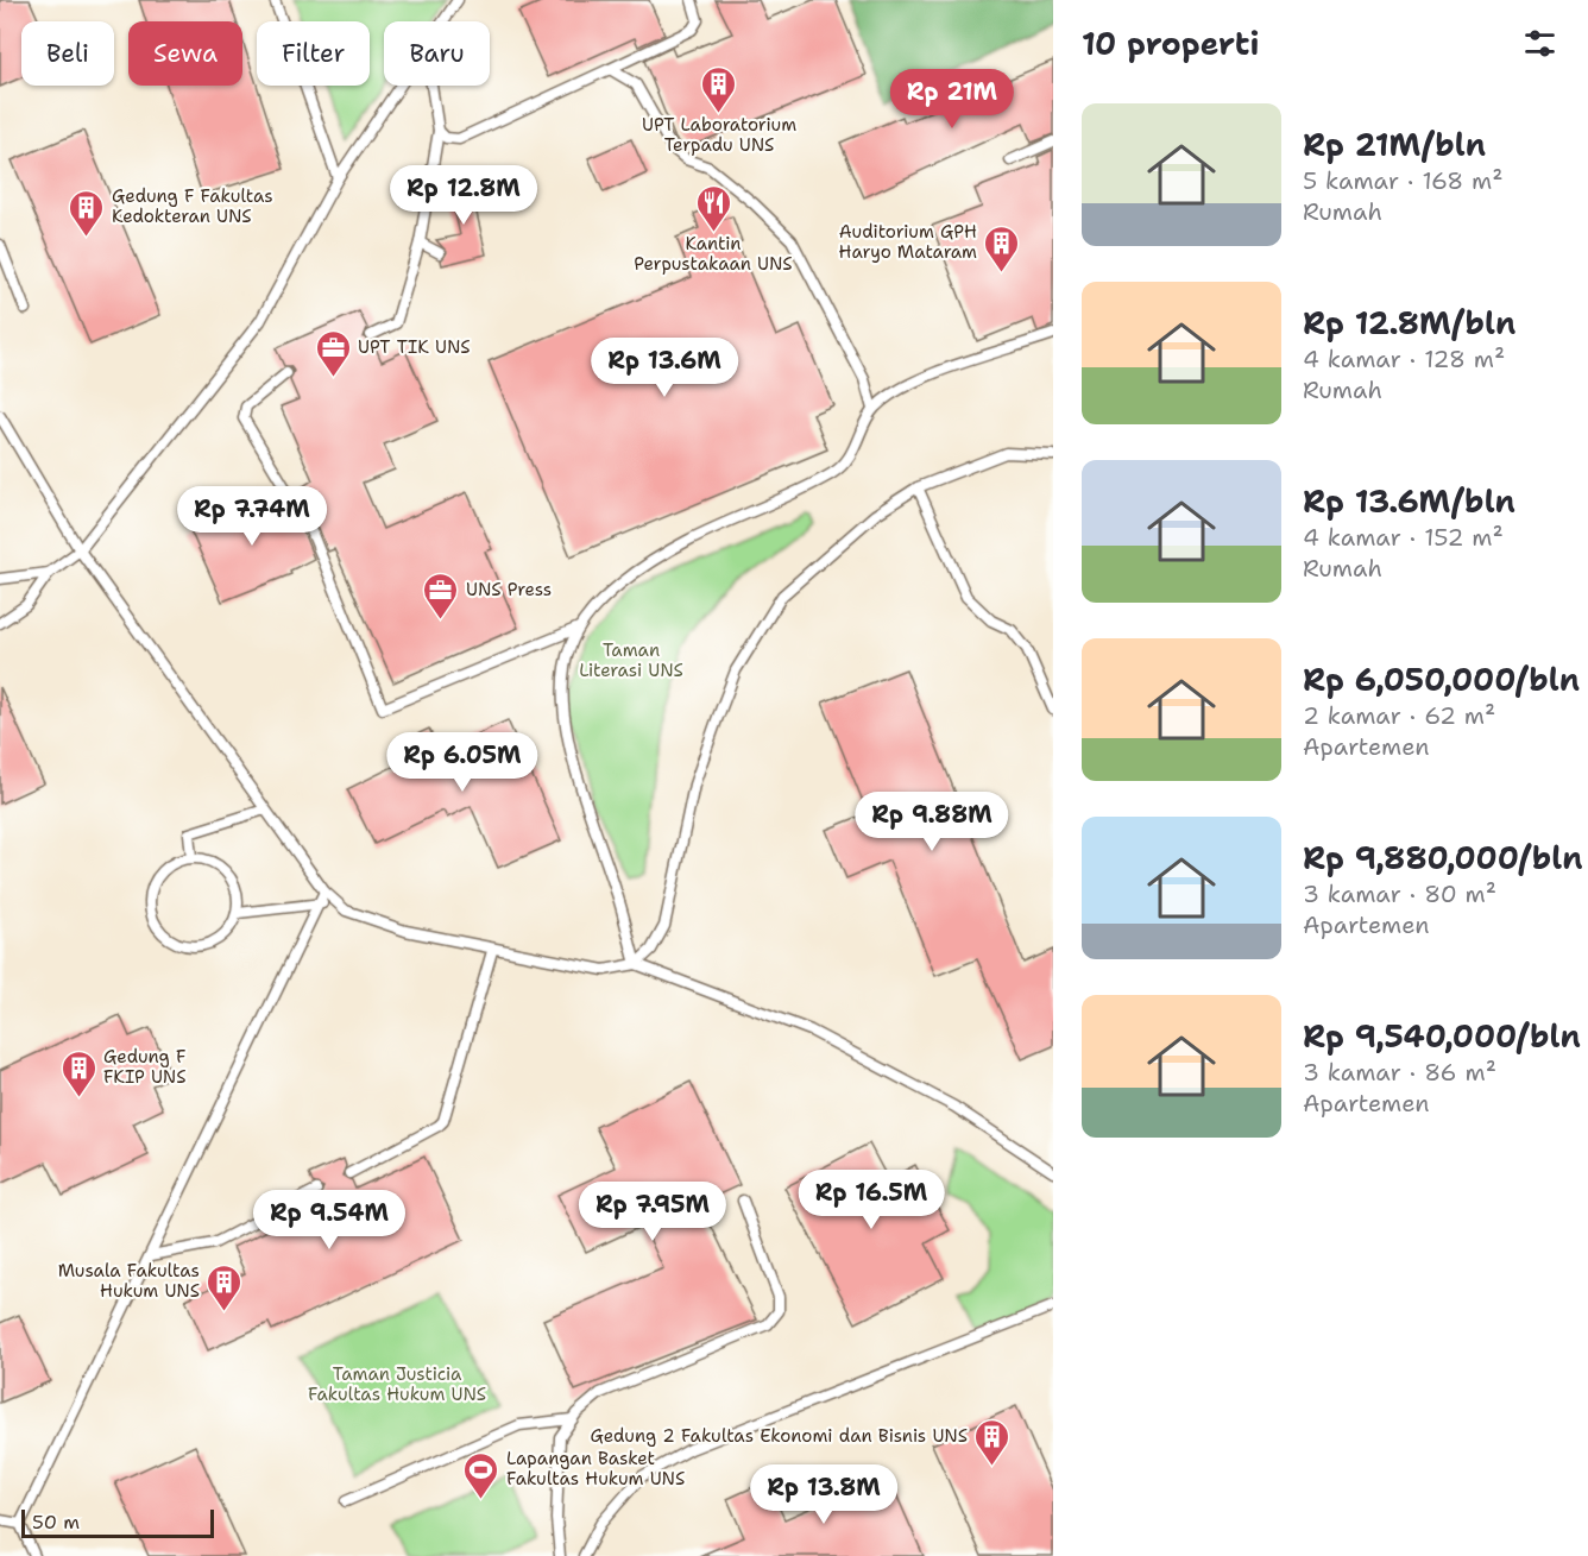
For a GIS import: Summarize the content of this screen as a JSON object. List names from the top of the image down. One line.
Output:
{"parks":["Taman Literasi UNS","Taman Justicia Fakultas Hukum UNS"],"places":{"building":["UPT Laboratorium Terpadu UNS","Gedung F Fakultas Kedokteran UNS","Auditorium GPH Haryo Mataram","Gedung F FKIP UNS","Musala Fakultas Hukum UNS","Gedung 2 Fakultas Ekonomi dan Bisnis UNS"],"restaurant":["Kantin Perpustakaan UNS"],"office":["UPT TIK UNS","UNS Press"],"sports":["Lapangan Basket Fakultas Hukum UNS"]},"scale_bar":"50 m","page":{"heading":"10 properti","chip":["Beli","Sewa","Filter","Baru"],"price":["Rp 21M","Rp 12.8M","Rp 13.6M","Rp 7.74M","Rp 6.05M","Rp 9.88M","Rp 16.5M","Rp 7.95M","Rp 9.54M","Rp 13.8M"],"list":[{"name":"Rp 21M/bln","note":"5 kamar · 168 m² · Rumah"},{"name":"Rp 12.8M/bln","note":"4 kamar · 128 m² · Rumah"},{"name":"Rp 13.6M/bln","note":"4 kamar · 152 m² · Rumah"},{"name":"Rp 6,050,000/bln","note":"2 kamar · 62 m² · Apartemen"},{"name":"Rp 9,880,000/bln","note":"3 kamar · 80 m² · Apartemen"},{"name":"Rp 9,540,000/bln","note":"3 kamar · 86 m² · Apartemen"}],"scale":"50 m"}}
